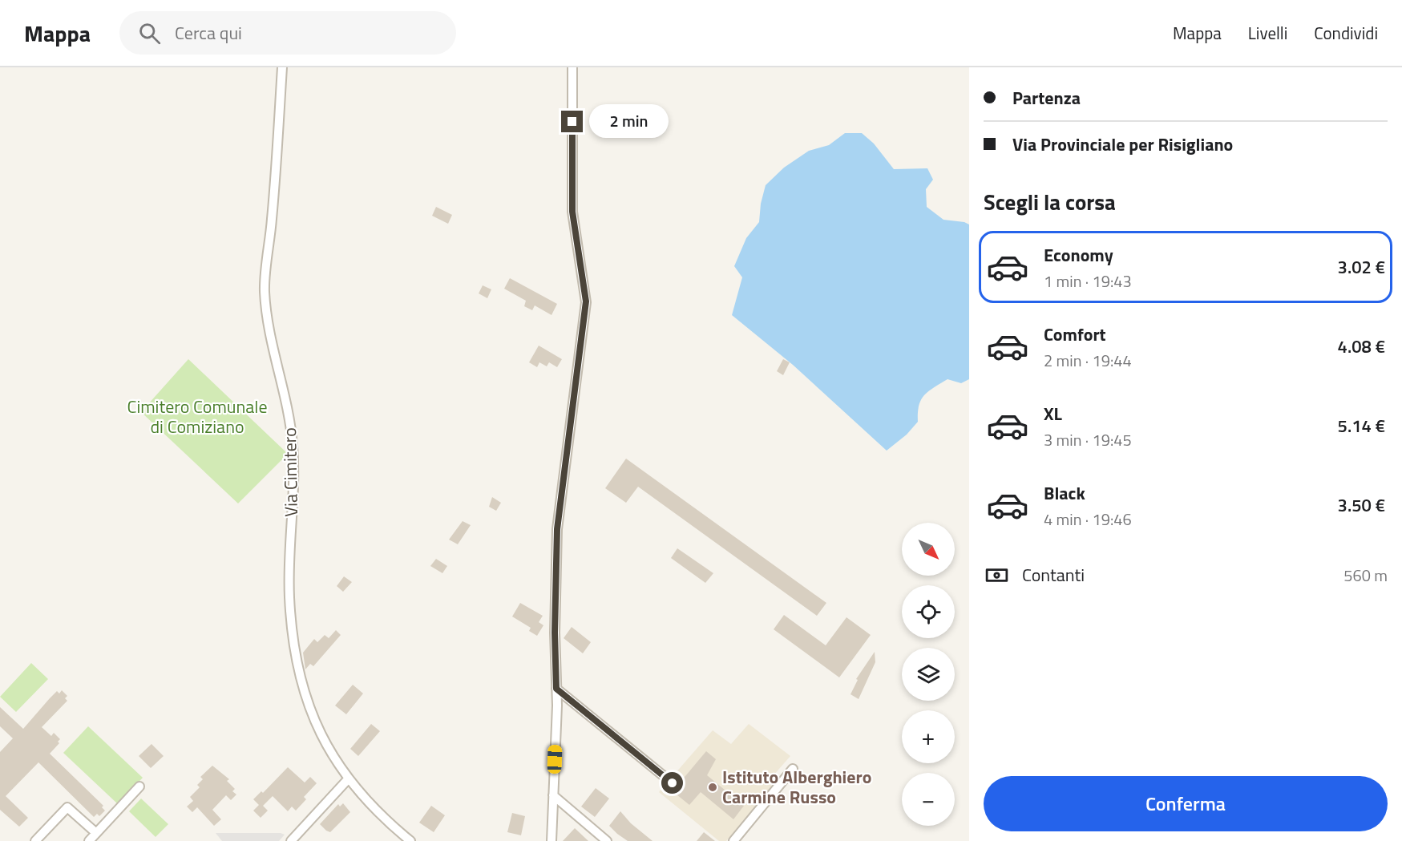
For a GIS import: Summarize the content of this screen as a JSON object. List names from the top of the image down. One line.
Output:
{"streets":{"street":["Via Cimitero"]},"parks":["Cimitero Comunale di Comiziano"],"places":["Istituto Alberghiero Carmine Russo"],"north":"bottom right","page":{"header":"Mappa","search":"Cerca qui","nav":["Mappa","Livelli","Condividi"],"banner":["Partenza","Via Provinciale per Risigliano"],"bubble":"2 min","heading":"Scegli la corsa","list":[{"name":"Economy","note":"1 min · 19:43","value":"3.02 €"},{"name":"Comfort","note":"2 min · 19:44","value":"4.08 €"},{"name":"XL","note":"3 min · 19:45","value":"5.14 €"},{"name":"Black","note":"4 min · 19:46","value":"3.50 €"}],"map_buttons":["+","−"],"pay":["Contanti","560 m"],"buttons":"Conferma"}}
